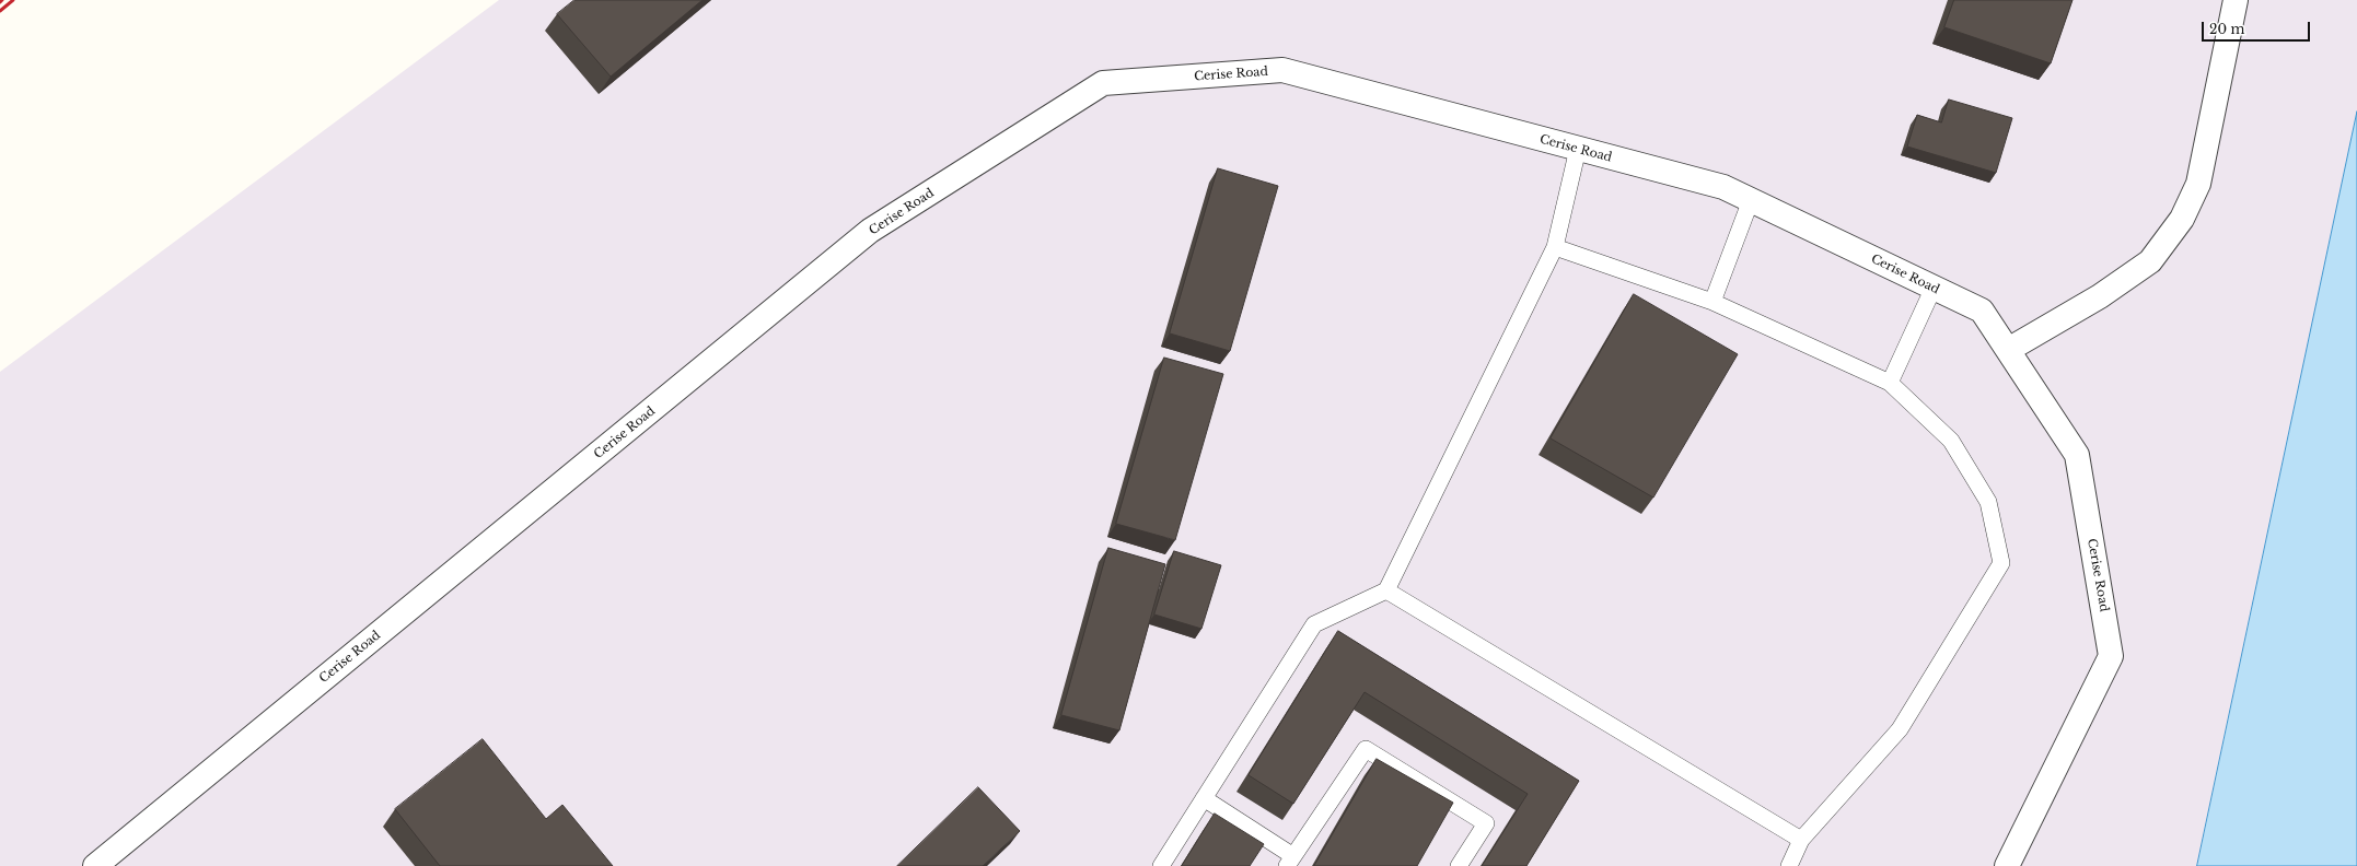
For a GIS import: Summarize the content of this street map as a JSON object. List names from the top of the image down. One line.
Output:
{"streets":{"street":["Cerise Road"]},"scale_bar":"20 m"}
